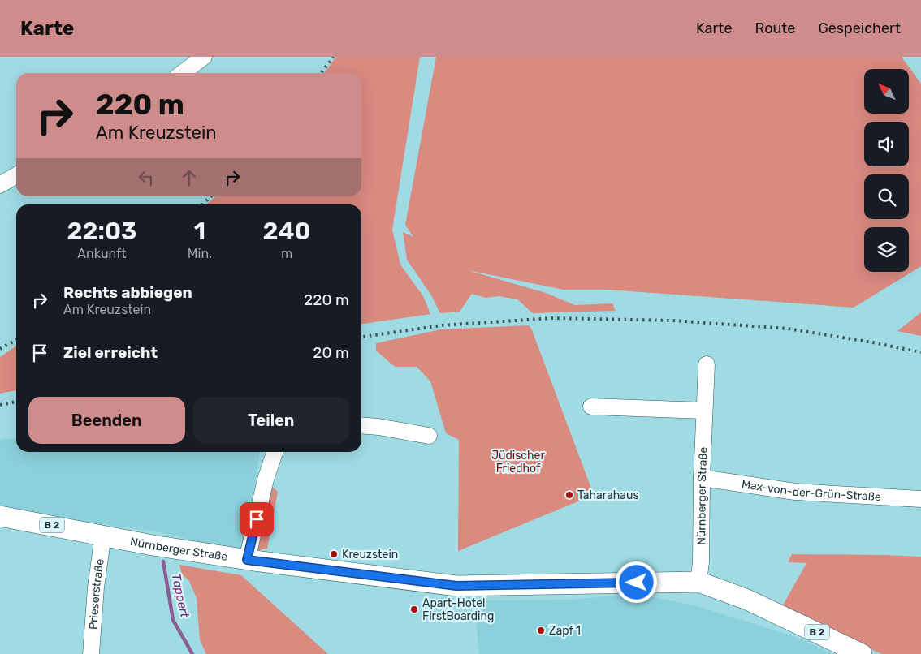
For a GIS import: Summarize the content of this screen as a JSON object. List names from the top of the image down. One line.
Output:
{"streets":{"main road":["Nürnberger Straße","B 2"],"street":["Max-von-der-Grün-Straße","Prieserstraße"]},"crossings":[["Max-von-der-Grün-Straße","Nürnberger Straße"],["Nürnberger Straße","Prieserstraße"]],"water":["Tappert"],"parks":["Jüdischer Friedhof"],"places":["Taharahaus","Kreuzstein","Apart-Hotel FirstBoarding","Zapf 1"],"north":"top left","page":{"header":"Karte","nav":["Karte","Route","Gespeichert"],"turn":["220 m","Am Kreuzstein"],"eta":["22:03","Ankunft","1","Min.","240","m"],"list":[{"name":"Rechts abbiegen","note":"Am Kreuzstein","value":"220 m"},{"name":"Ziel erreicht","value":"20 m"}],"buttons":["Beenden","Teilen"]}}
